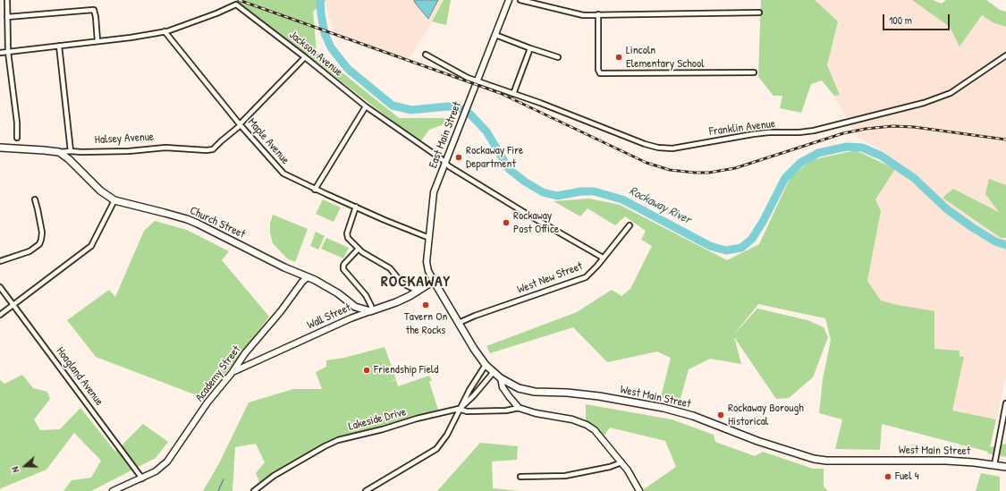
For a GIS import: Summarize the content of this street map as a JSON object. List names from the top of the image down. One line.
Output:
{"streets":{"main road":["Halsey Avenue","Church Street","Wall Street","West Main Street"],"street":["Jackson Avenue","Franklin Avenue","East Main Street","Maple Avenue","West New Street","Academy Street","Hoagland Avenue","Lakeside Drive"]},"crossings":[["Jackson Avenue","East Main Street"],["Jackson Avenue","Halsey Avenue"],["Jackson Avenue","Maple Avenue"],["Jackson Avenue","West New Street"],["Franklin Avenue","East Main Street"],["East Main Street","Maple Avenue"],["East Main Street","Wall Street"],["East Main Street","West Main Street"],["Halsey Avenue","Maple Avenue"],["Halsey Avenue","Church Street"],["Church Street","Wall Street"],["Church Street","Academy Street"],["West New Street","West Main Street"],["Wall Street","Academy Street"],["Wall Street","West Main Street"],["Academy Street","Hoagland Avenue"]],"districts":["ROCKAWAY"],"water":["Rockaway River"],"places":["Lincoln Elementary School","Rockaway Fire Department","Rockaway Post Office","Tavern On the Rocks","Friendship Field","Rockaway Borough Historical","Fuel 4"],"scale_bar":"100 m","north":"left"}
